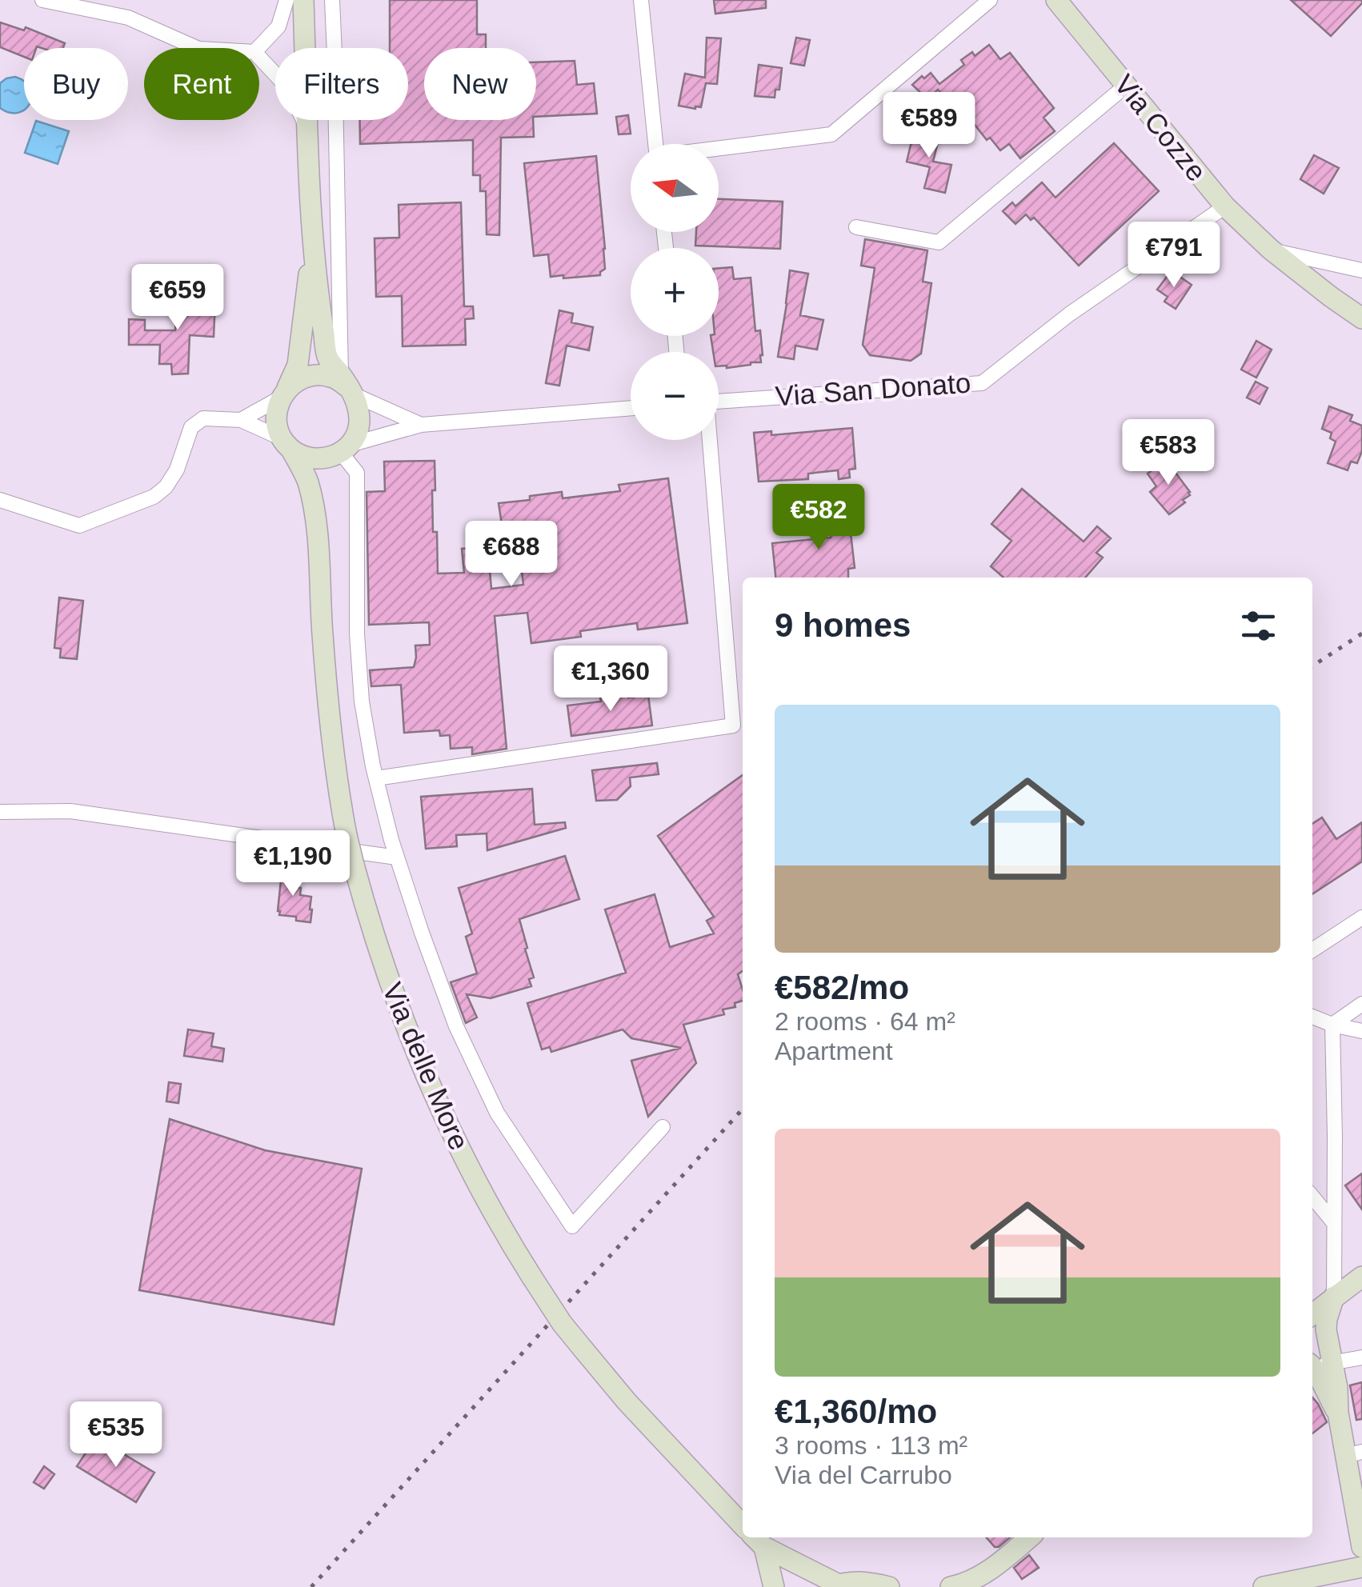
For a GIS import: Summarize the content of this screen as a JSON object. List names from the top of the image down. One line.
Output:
{"streets":{"main road":["Via Cozze","Via delle More"],"street":["Via San Donato"]},"crossings":[["Via Cozze","Via San Donato"]],"north":"left","page":{"chip":["Buy","Rent","Filters","New"],"price":["€589","€791","€659","€583","€582","€688","€1,360","€1,190","€535"],"map_buttons":["+","−"],"heading":"9 homes","list":[{"name":"€582/mo","note":"2 rooms · 64 m² · Apartment"},{"name":"€1,360/mo","note":"3 rooms · 113 m² · Via del Carrubo"}]}}
